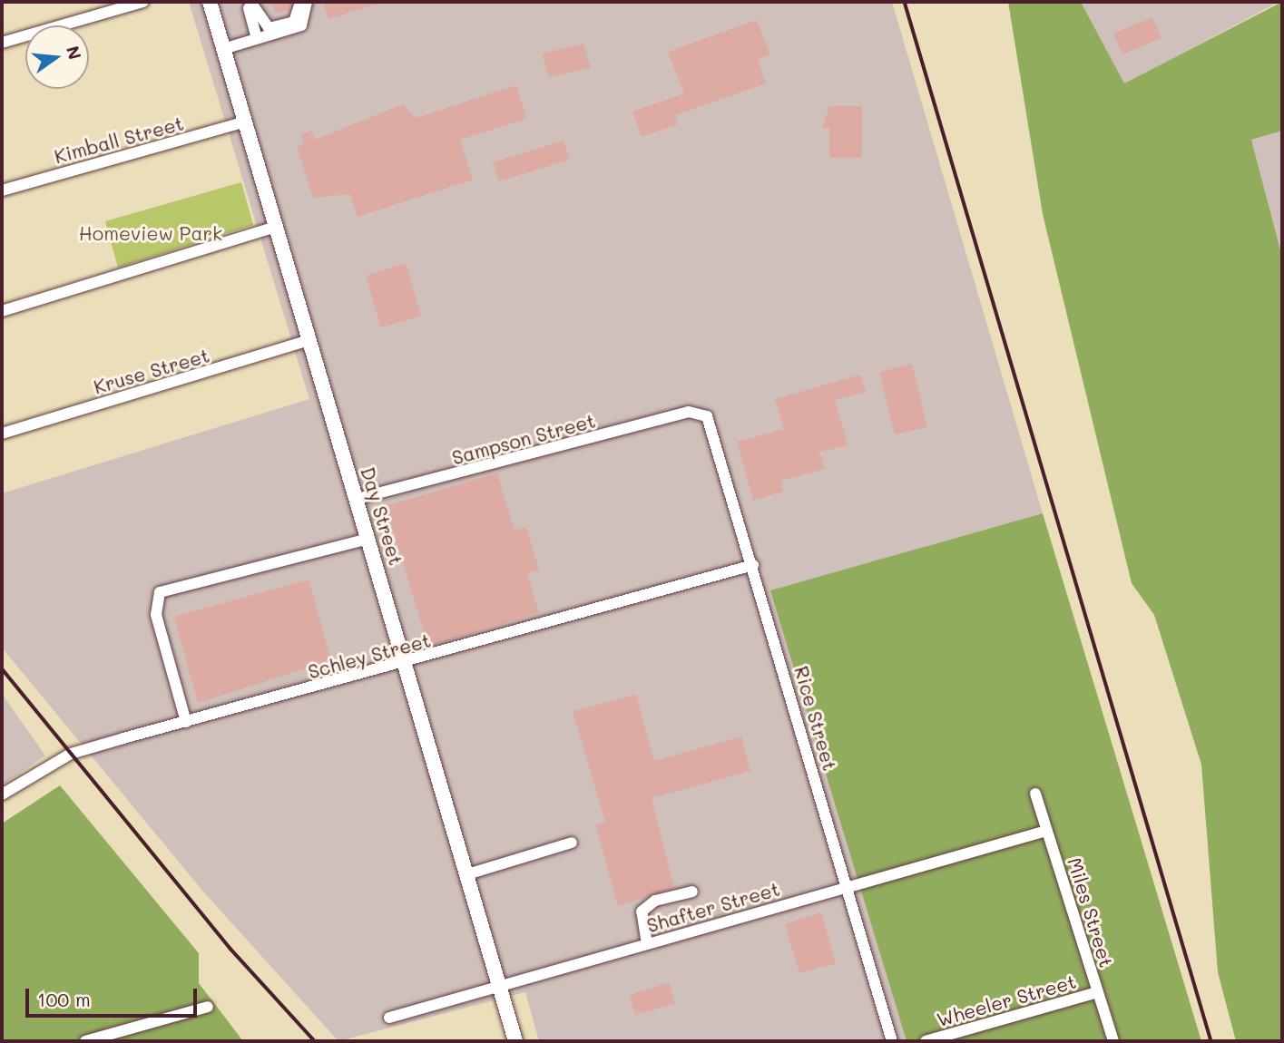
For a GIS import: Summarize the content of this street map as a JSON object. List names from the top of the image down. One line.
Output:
{"streets":{"main road":["Day Street"],"street":["Kimball Street","Kruse Street","Sampson Street","Schley Street","Rice Street","Shafter Street","Miles Street","Wheeler Street"]},"crossings":[["Kimball Street","Day Street"],["Kruse Street","Day Street"],["Sampson Street","Day Street"],["Sampson Street","Rice Street"],["Day Street","Schley Street"],["Day Street","Shafter Street"],["Schley Street","Rice Street"],["Rice Street","Shafter Street"],["Shafter Street","Miles Street"],["Miles Street","Wheeler Street"]],"parks":["Homeview Park"],"scale_bar":"100 m","north":"right"}
